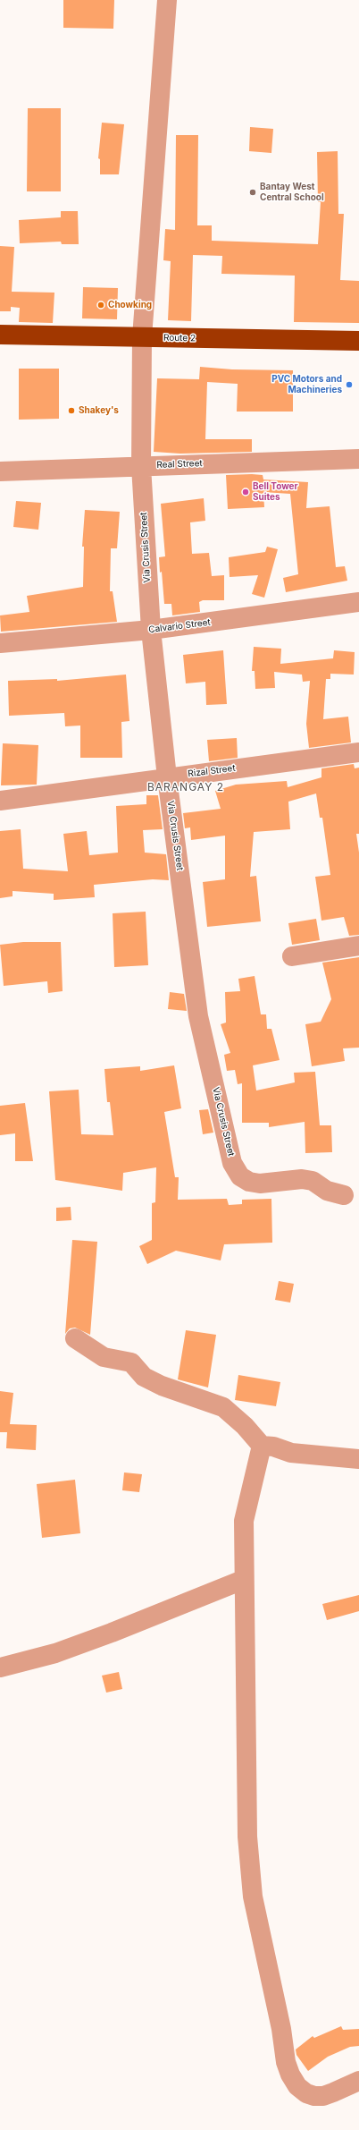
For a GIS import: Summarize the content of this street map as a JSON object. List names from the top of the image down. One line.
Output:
{"streets":{"highway":["Route 2"],"street":["Real Street","Via Crusis Street","Calvario Street","Rizal Street"]},"crossings":[["Route 2","Via Crusis Street"],["Real Street","Via Crusis Street"],["Via Crusis Street","Calvario Street"],["Via Crusis Street","Rizal Street"]],"districts":["BARANGAY 2"],"places":["Bantay West Central School","Chowking","PVC Motors and Machineries","Shakey's","Bell Tower Suites"]}
